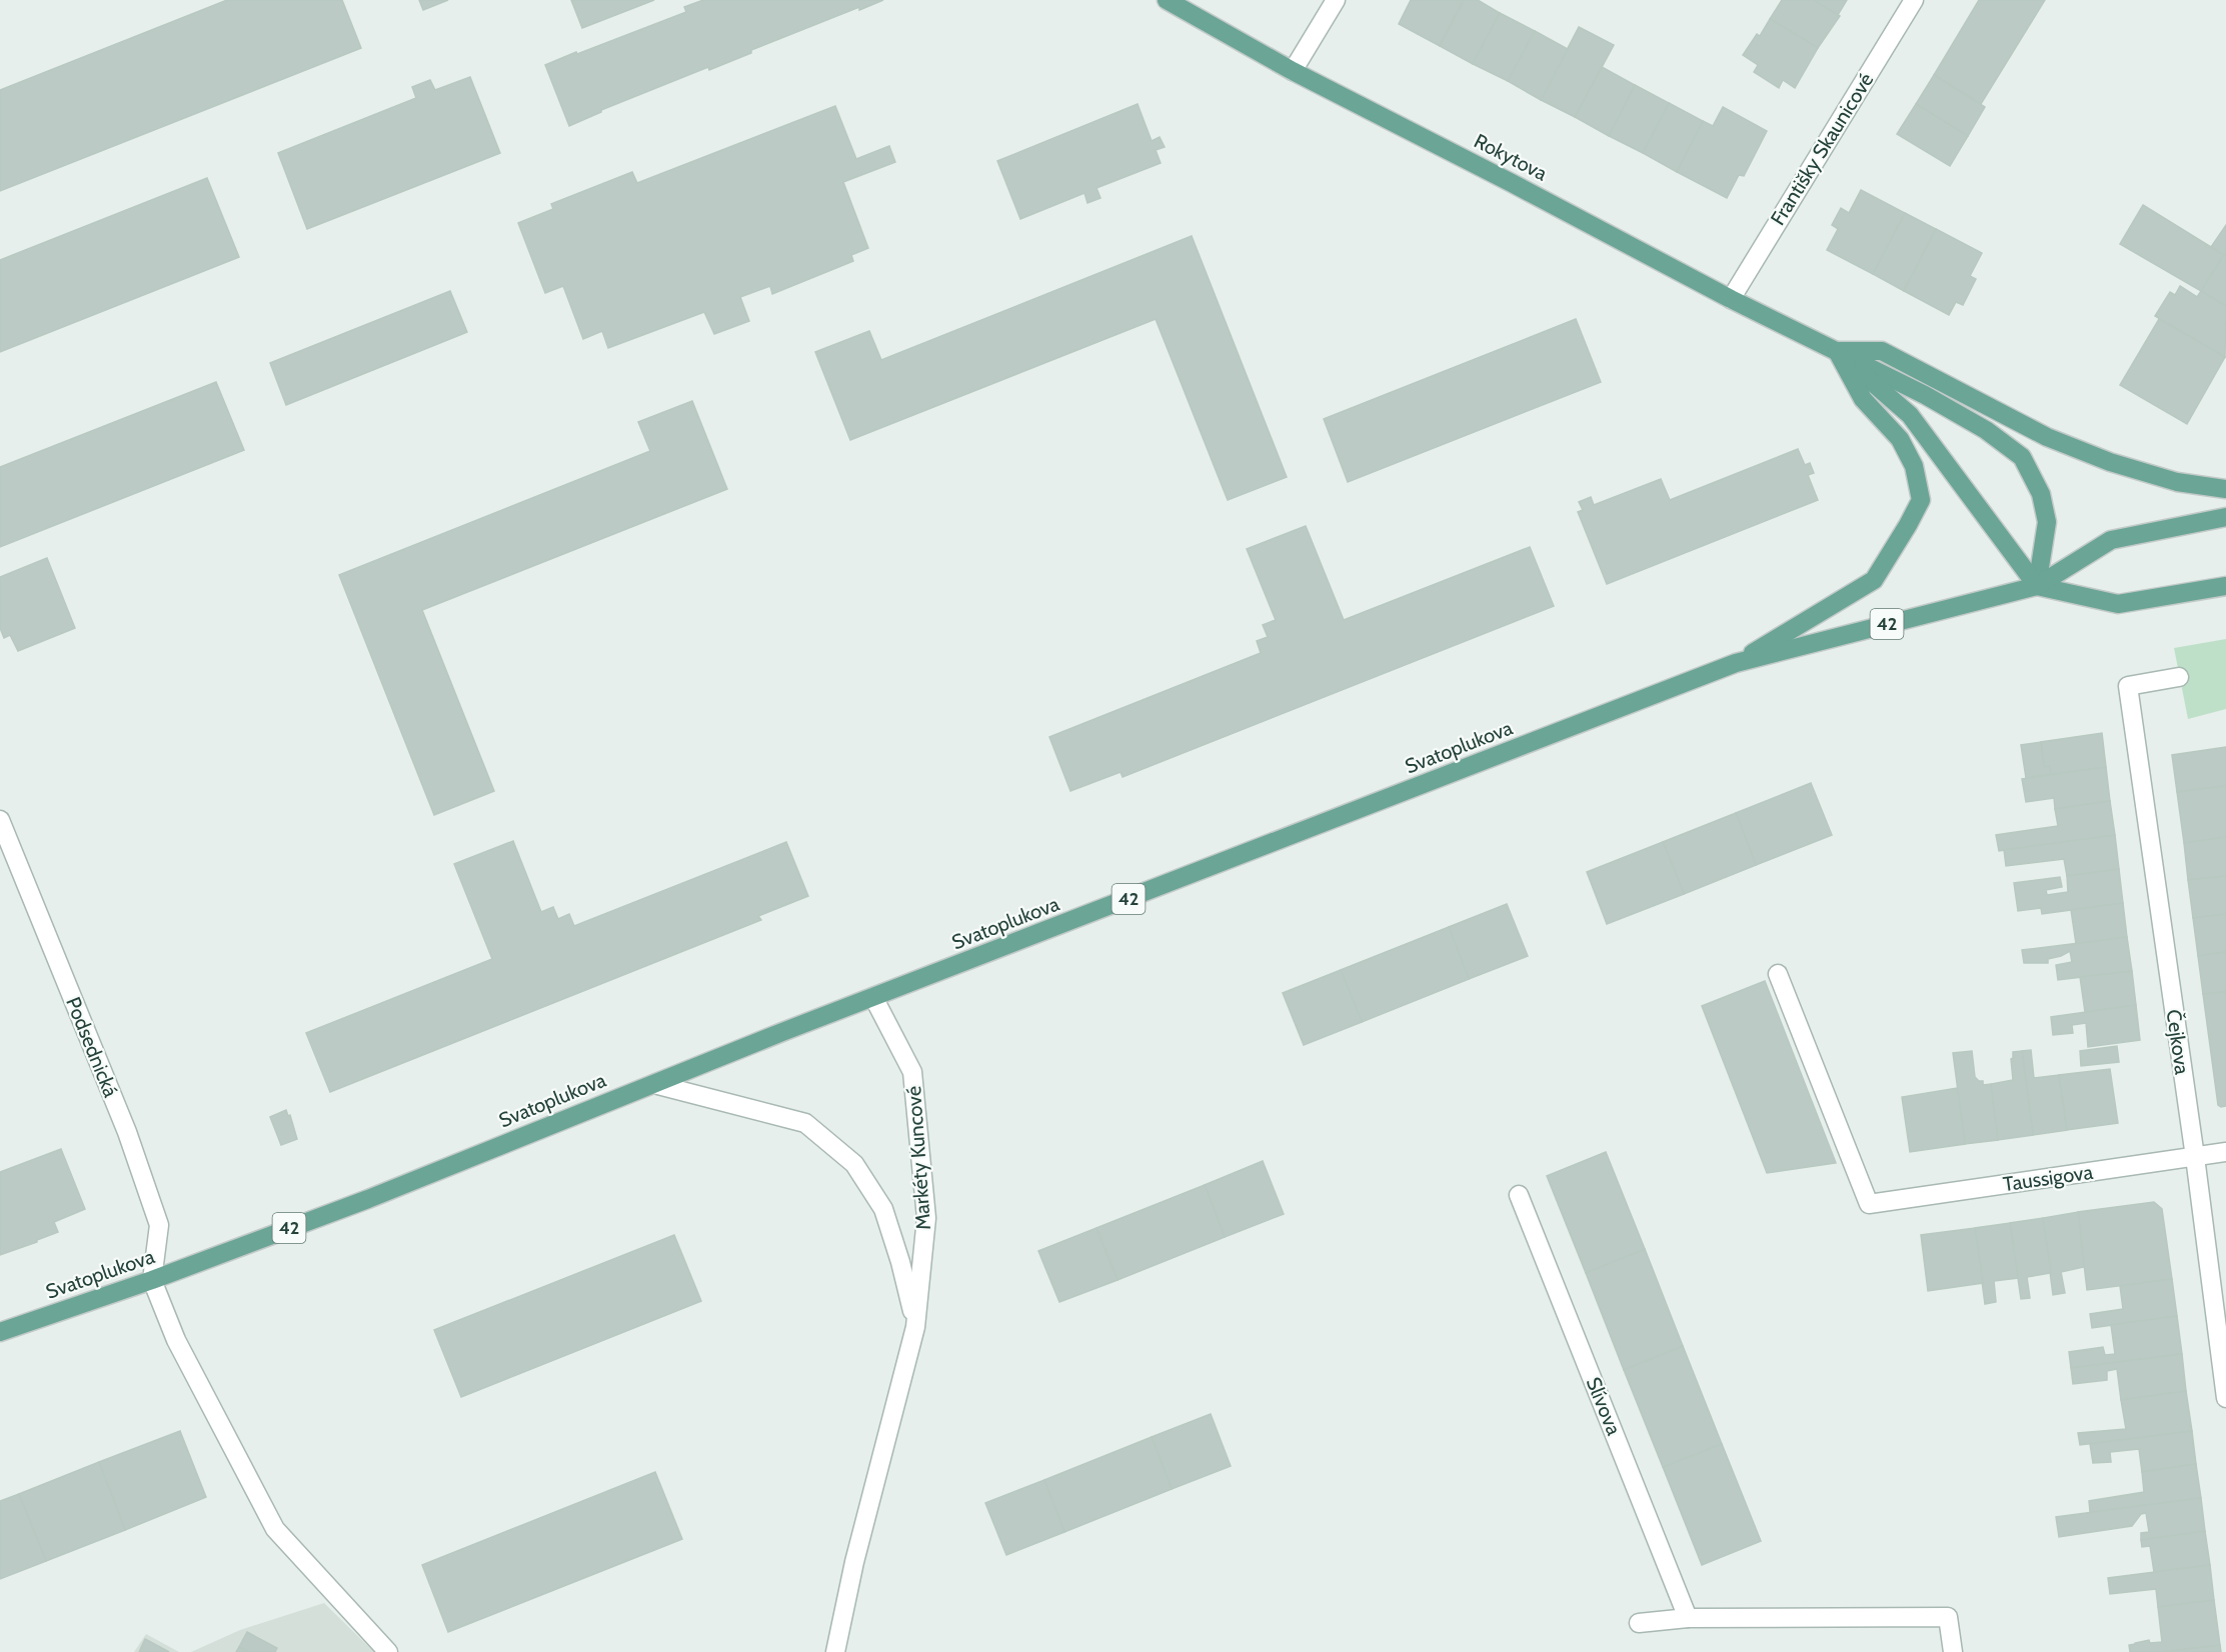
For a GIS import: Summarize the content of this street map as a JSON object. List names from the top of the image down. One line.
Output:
{"streets":{"main road":["Rokytova","42","Svatoplukova"],"street":["Františky Skaunicové","Čejkova","Podsednická","Markéty Kuncové","Taussigova","Slívova"]},"crossings":[["Františky Skaunicové","Rokytova"],["Svatoplukova","Podsednická"],["Svatoplukova","Markéty Kuncové"],["Čejkova","Taussigova"]]}
